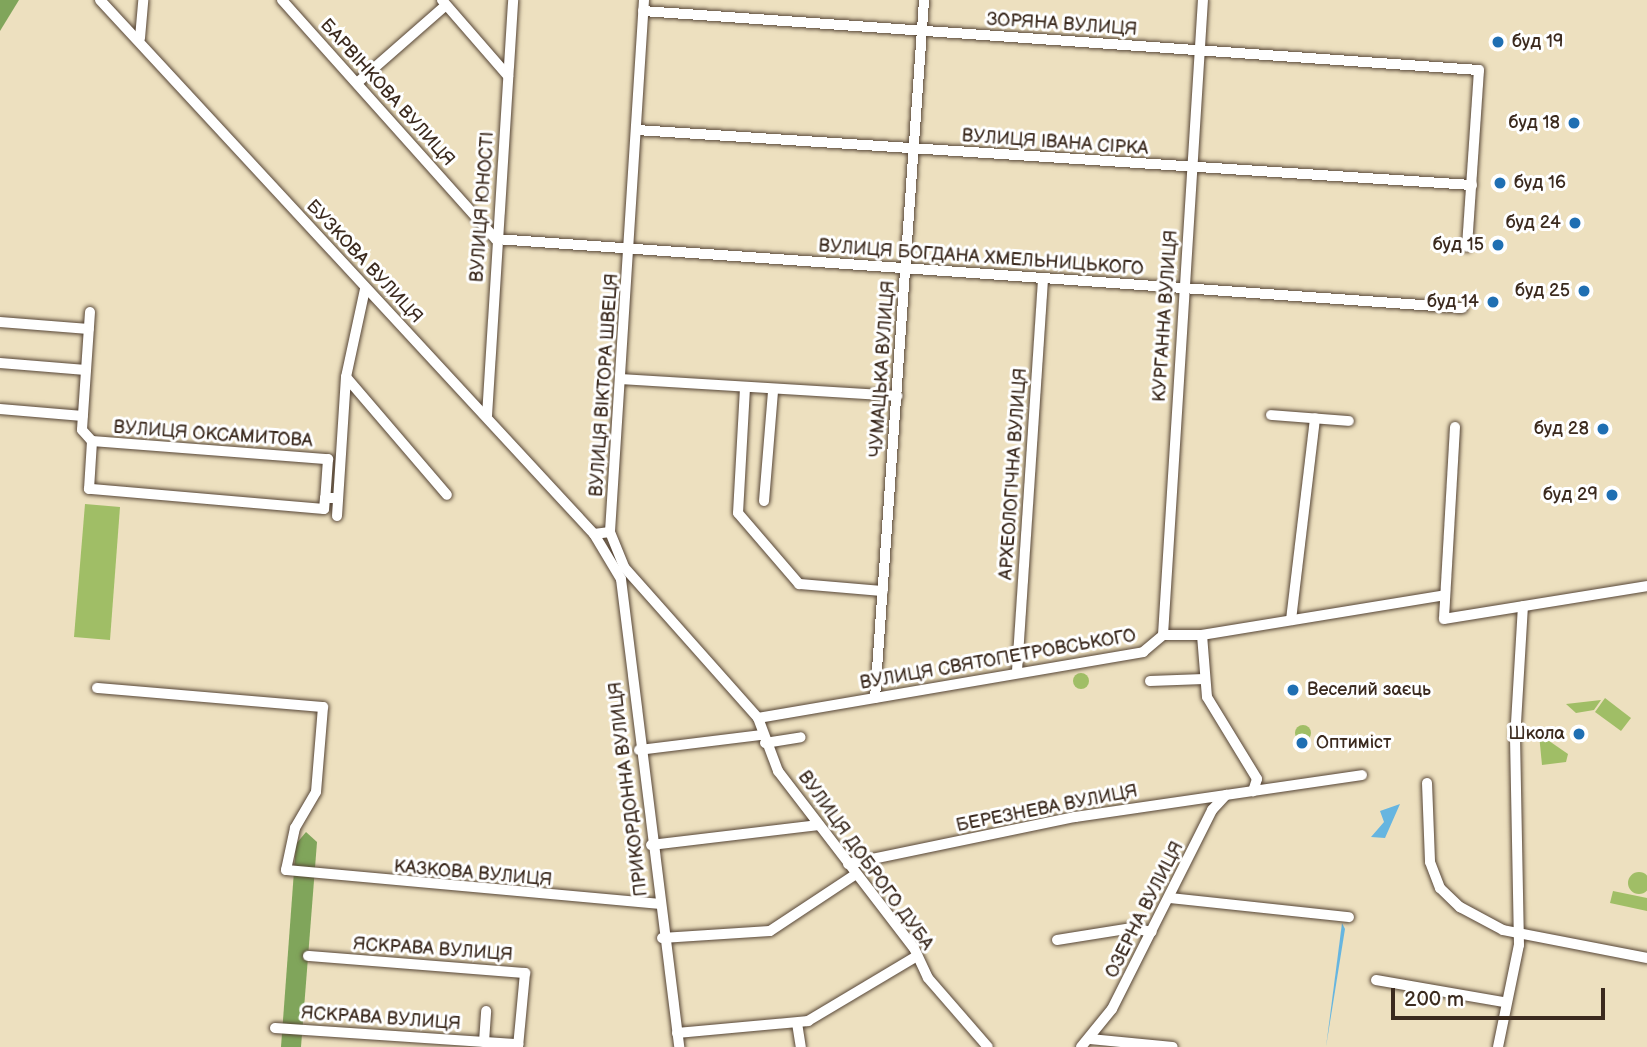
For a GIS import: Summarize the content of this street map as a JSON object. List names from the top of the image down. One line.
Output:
{"streets":{"street":["ЗОРЯНА ВУЛИЦЯ","БАРВІНКОВА ВУЛИЦЯ","ВУЛИЦЯ ІВАНА СІРКА","ВУЛИЦЯ ЮНОСТІ","ВУЛИЦЯ БОГДАНА ХМЕЛЬНИЦЬКОГО","БУЗКОВА ВУЛИЦЯ","КУРГАННА ВУЛИЦЯ","ЧУМАЦЬКА ВУЛИЦЯ","ВУЛИЦЯ ВІКТОРА ШВЕЦЯ","ВУЛИЦЯ ОКСАМИТОВА","АРХЕОЛОГІЧНА ВУЛИЦЯ","ВУЛИЦЯ СВЯТОПЕТРОВСЬКОГО","ПРИКОРДОННА ВУЛИЦЯ","БЕРЕЗНЕВА ВУЛИЦЯ","ВУЛИЦЯ ДОБРОГО ДУБА","КАЗКОВА ВУЛИЦЯ","ОЗЕРНА ВУЛИЦЯ","ЯСКРАВА ВУЛИЦЯ"]},"crossings":[["ЗОРЯНА ВУЛИЦЯ","ВУЛИЦЯ ІВАНА СІРКА"],["ЗОРЯНА ВУЛИЦЯ","КУРГАННА ВУЛИЦЯ"],["ЗОРЯНА ВУЛИЦЯ","ЧУМАЦЬКА ВУЛИЦЯ"],["ЗОРЯНА ВУЛИЦЯ","ВУЛИЦЯ ВІКТОРА ШВЕЦЯ"],["БАРВІНКОВА ВУЛИЦЯ","ВУЛИЦЯ ЮНОСТІ"],["БАРВІНКОВА ВУЛИЦЯ","ВУЛИЦЯ БОГДАНА ХМЕЛЬНИЦЬКОГО"],["ВУЛИЦЯ ІВАНА СІРКА","КУРГАННА ВУЛИЦЯ"],["ВУЛИЦЯ ІВАНА СІРКА","ЧУМАЦЬКА ВУЛИЦЯ"],["ВУЛИЦЯ ІВАНА СІРКА","ВУЛИЦЯ ВІКТОРА ШВЕЦЯ"],["ВУЛИЦЯ ЮНОСТІ","ВУЛИЦЯ БОГДАНА ХМЕЛЬНИЦЬКОГО"],["ВУЛИЦЯ ЮНОСТІ","БУЗКОВА ВУЛИЦЯ"],["ВУЛИЦЯ БОГДАНА ХМЕЛЬНИЦЬКОГО","КУРГАННА ВУЛИЦЯ"],["ВУЛИЦЯ БОГДАНА ХМЕЛЬНИЦЬКОГО","ЧУМАЦЬКА ВУЛИЦЯ"],["ВУЛИЦЯ БОГДАНА ХМЕЛЬНИЦЬКОГО","ВУЛИЦЯ ВІКТОРА ШВЕЦЯ"],["ВУЛИЦЯ БОГДАНА ХМЕЛЬНИЦЬКОГО","АРХЕОЛОГІЧНА ВУЛИЦЯ"],["БУЗКОВА ВУЛИЦЯ","ПРИКОРДОННА ВУЛИЦЯ"],["КУРГАННА ВУЛИЦЯ","ВУЛИЦЯ СВЯТОПЕТРОВСЬКОГО"],["ЧУМАЦЬКА ВУЛИЦЯ","ВУЛИЦЯ СВЯТОПЕТРОВСЬКОГО"],["ВУЛИЦЯ ВІКТОРА ШВЕЦЯ","ВУЛИЦЯ СВЯТОПЕТРОВСЬКОГО"],["ВУЛИЦЯ ВІКТОРА ШВЕЦЯ","ВУЛИЦЯ ДОБРОГО ДУБА"],["АРХЕОЛОГІЧНА ВУЛИЦЯ","ВУЛИЦЯ СВЯТОПЕТРОВСЬКОГО"],["ВУЛИЦЯ СВЯТОПЕТРОВСЬКОГО","ВУЛИЦЯ ДОБРОГО ДУБА"],["ПРИКОРДОННА ВУЛИЦЯ","КАЗКОВА ВУЛИЦЯ"],["БЕРЕЗНЕВА ВУЛИЦЯ","ВУЛИЦЯ ДОБРОГО ДУБА"],["БЕРЕЗНЕВА ВУЛИЦЯ","ОЗЕРНА ВУЛИЦЯ"]],"places":["буд 19","буд 18","буд 16","буд 24","буд 15","буд 25","буд 14","буд 28","буд 29","Веселий заєць","Школа","Оптиміст"],"scale_bar":"200 m"}
